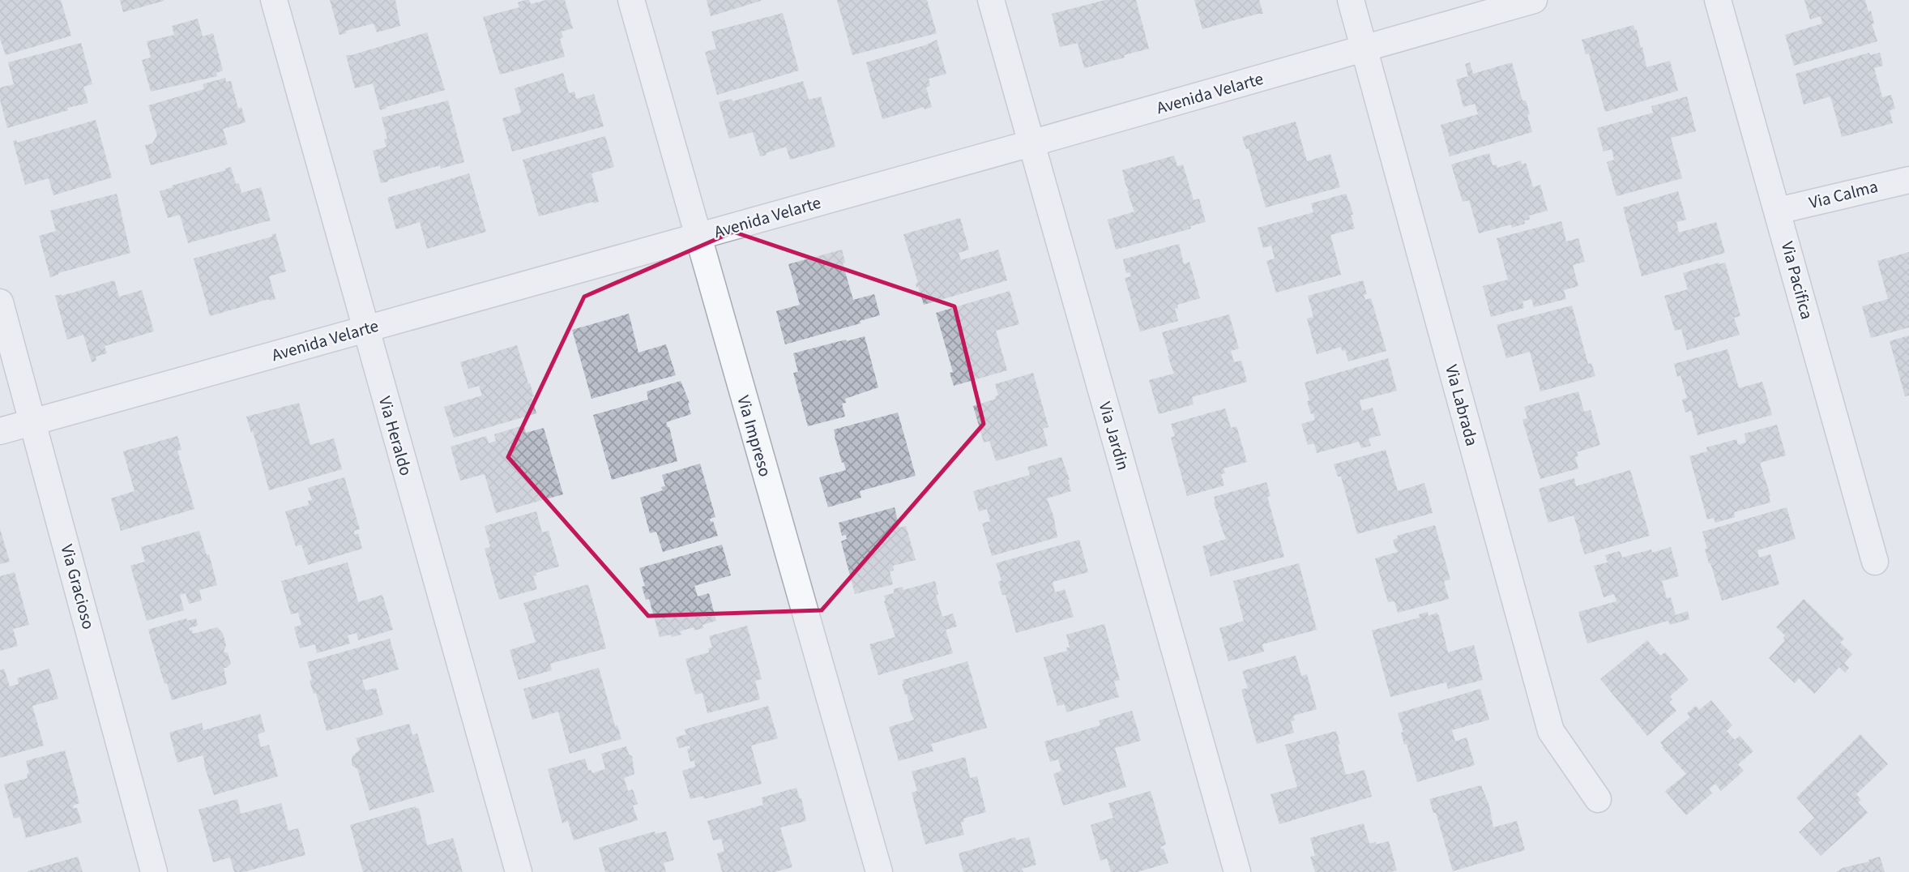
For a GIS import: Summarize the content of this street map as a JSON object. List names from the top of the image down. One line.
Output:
{"streets":{"street":["Avenida Velarte","Via Calma","Via Pacifica","Via Labrada","Via Heraldo","Via Impreso","Via Jardin","Via Gracioso"]},"crossings":[["Avenida Velarte","Via Labrada"],["Avenida Velarte","Via Heraldo"],["Avenida Velarte","Via Impreso"],["Avenida Velarte","Via Jardin"],["Avenida Velarte","Via Gracioso"],["Via Calma","Via Pacifica"]]}
